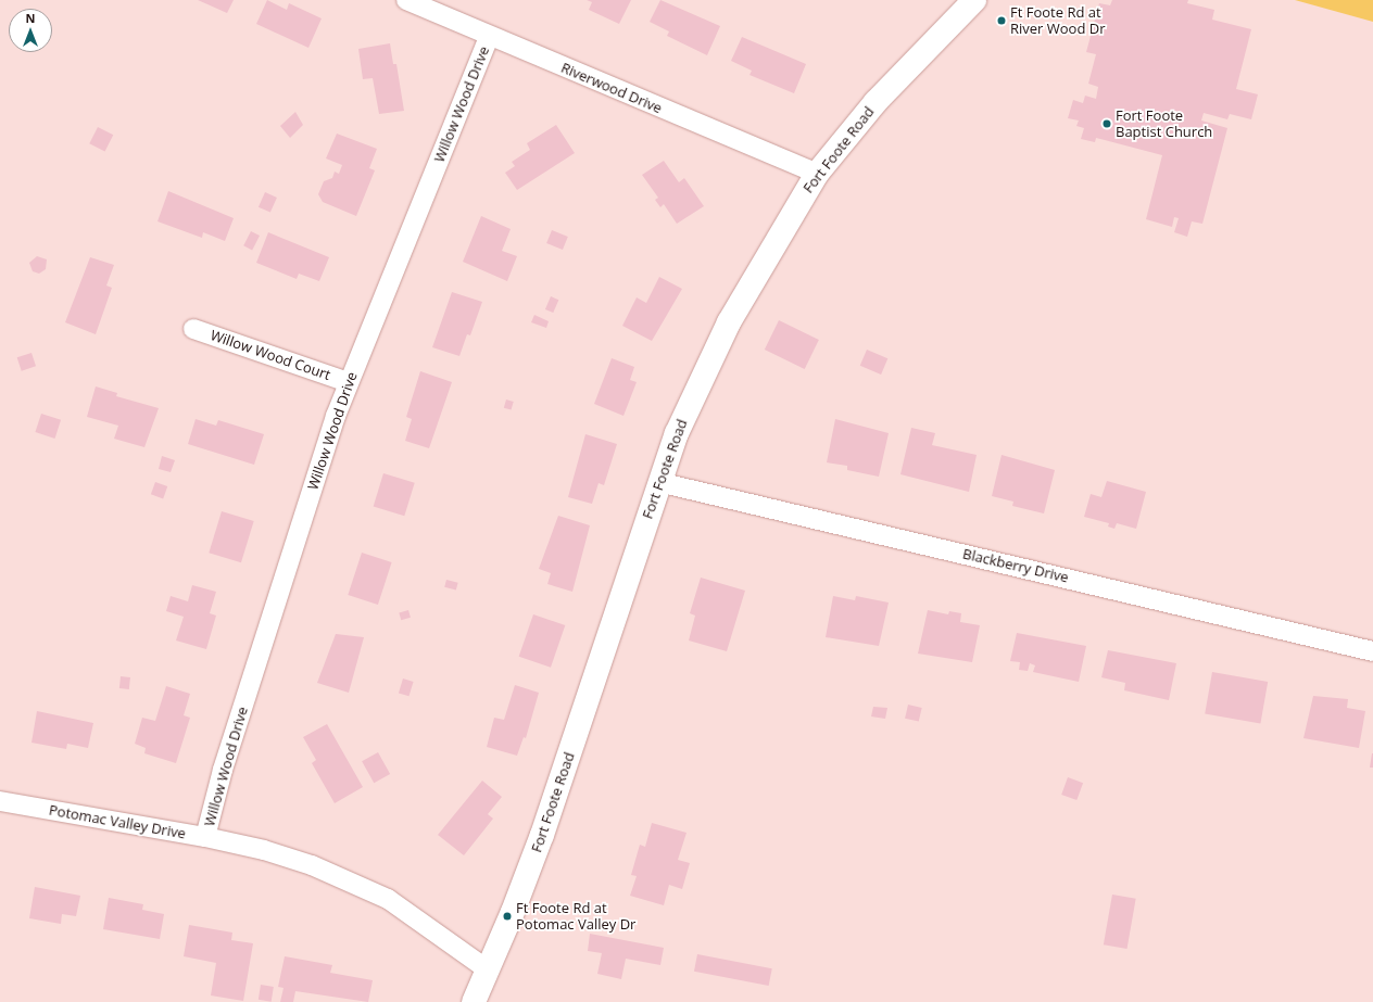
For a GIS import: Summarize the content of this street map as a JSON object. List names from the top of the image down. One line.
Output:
{"streets":{"street":["Riverwood Drive","Willow Wood Drive","Fort Foote Road","Willow Wood Court","Blackberry Drive","Potomac Valley Drive"]},"crossings":[["Riverwood Drive","Willow Wood Drive"],["Riverwood Drive","Fort Foote Road"],["Willow Wood Drive","Willow Wood Court"],["Willow Wood Drive","Potomac Valley Drive"],["Fort Foote Road","Blackberry Drive"],["Fort Foote Road","Potomac Valley Drive"]],"places":["Ft Foote Rd at River Wood Dr","Fort Foote Baptist Church","Ft Foote Rd at Potomac Valley Dr"],"north":"top"}
